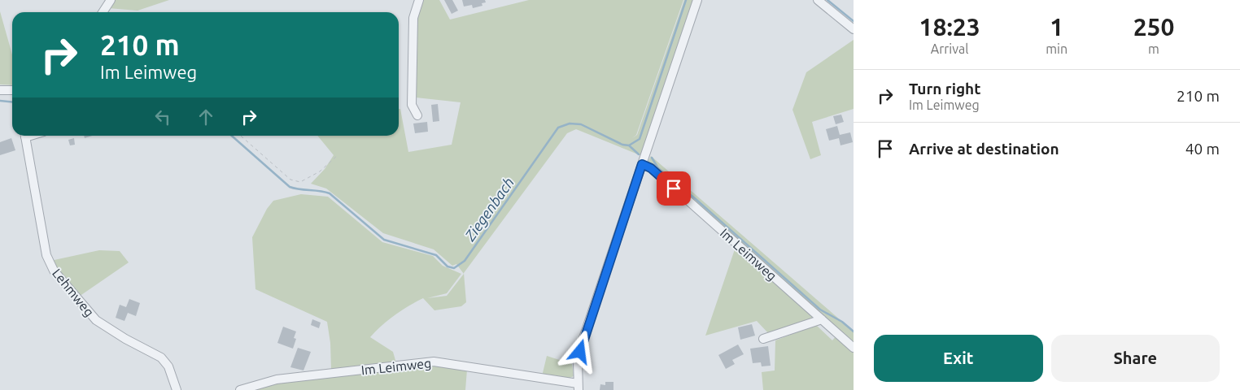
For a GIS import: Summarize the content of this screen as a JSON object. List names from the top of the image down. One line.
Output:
{"streets":{"street":["Im Leimweg","Lehmweg"]},"water":["Ziegenbach"],"page":{"eta":["18:23","Arrival","1","min","250","m"],"turn":["210 m","Im Leimweg"],"list":[{"name":"Turn right","note":"Im Leimweg","value":"210 m"},{"name":"Arrive at destination","value":"40 m"}],"buttons":["Exit","Share"]}}
